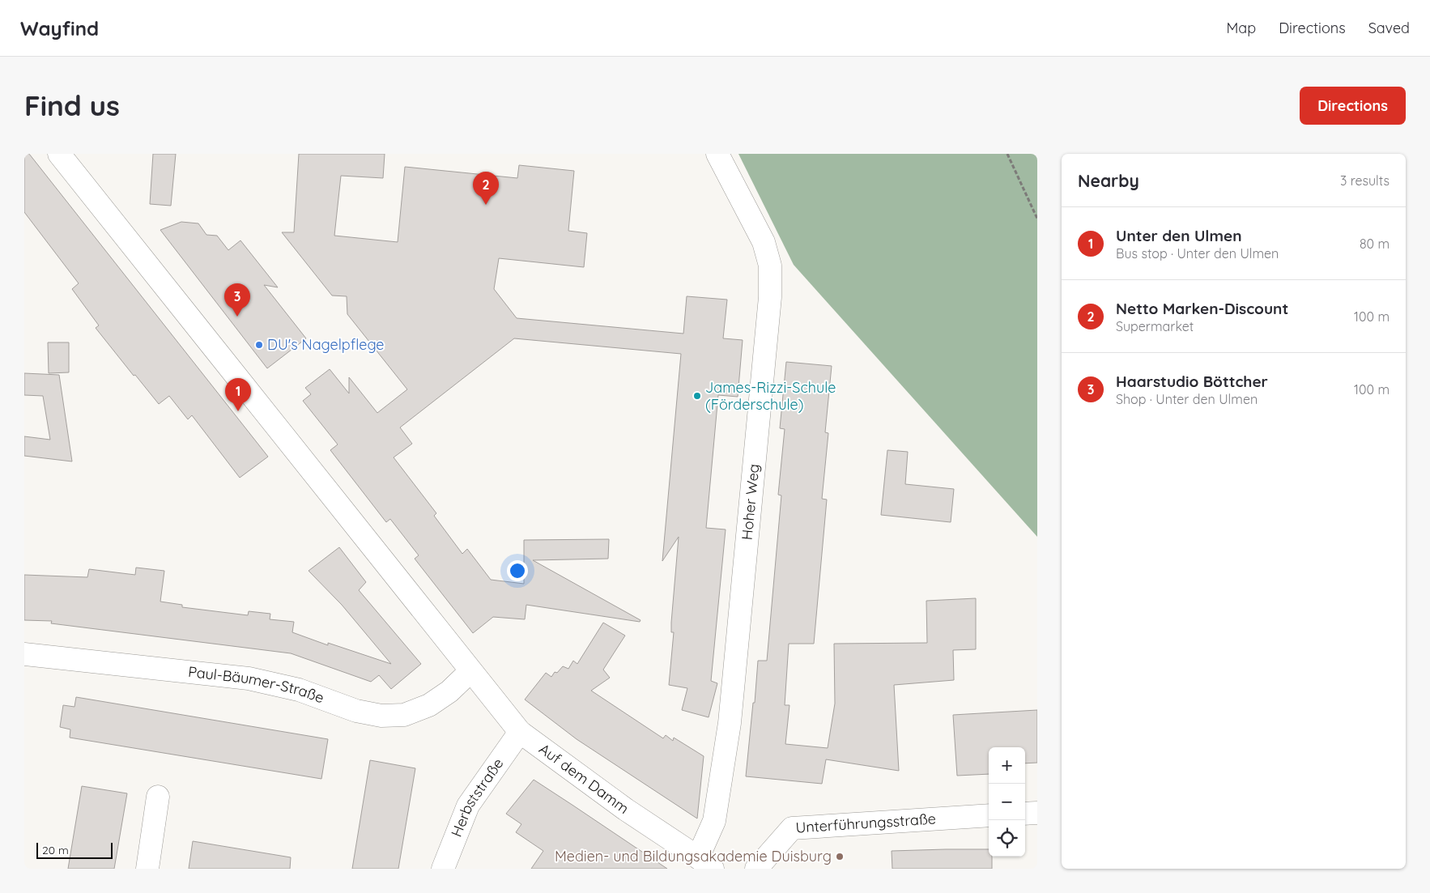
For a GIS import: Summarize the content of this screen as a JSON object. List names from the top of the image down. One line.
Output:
{"streets":{"street":["Hoher Weg","Paul-Bäumer-Straße","Auf dem Damm","Herbststraße","Unterführungsstraße"]},"crossings":[["Hoher Weg","Auf dem Damm"],["Paul-Bäumer-Straße","Auf dem Damm"],["Auf dem Damm","Herbststraße"]],"places":["DU's Nagelpflege","James-Rizzi-Schule (Förderschule)","Medien- und Bildungsakademie Duisburg"],"scale_bar":"20 m","page":{"header":"Wayfind","nav":["Map","Directions","Saved"],"buttons":"Directions","title":"Find us","heading":["Nearby","3 results"],"pins":["2","3","1"],"list":[{"mark":"1","name":"Unter den Ulmen","note":"Bus stop · Unter den Ulmen","value":"80 m"},{"mark":"2","name":"Netto Marken-Discount","note":"Supermarket","value":"100 m"},{"mark":"3","name":"Haarstudio Böttcher","note":"Shop · Unter den Ulmen","value":"100 m"}],"map_buttons":["+","−"],"scale":"20 m"}}
